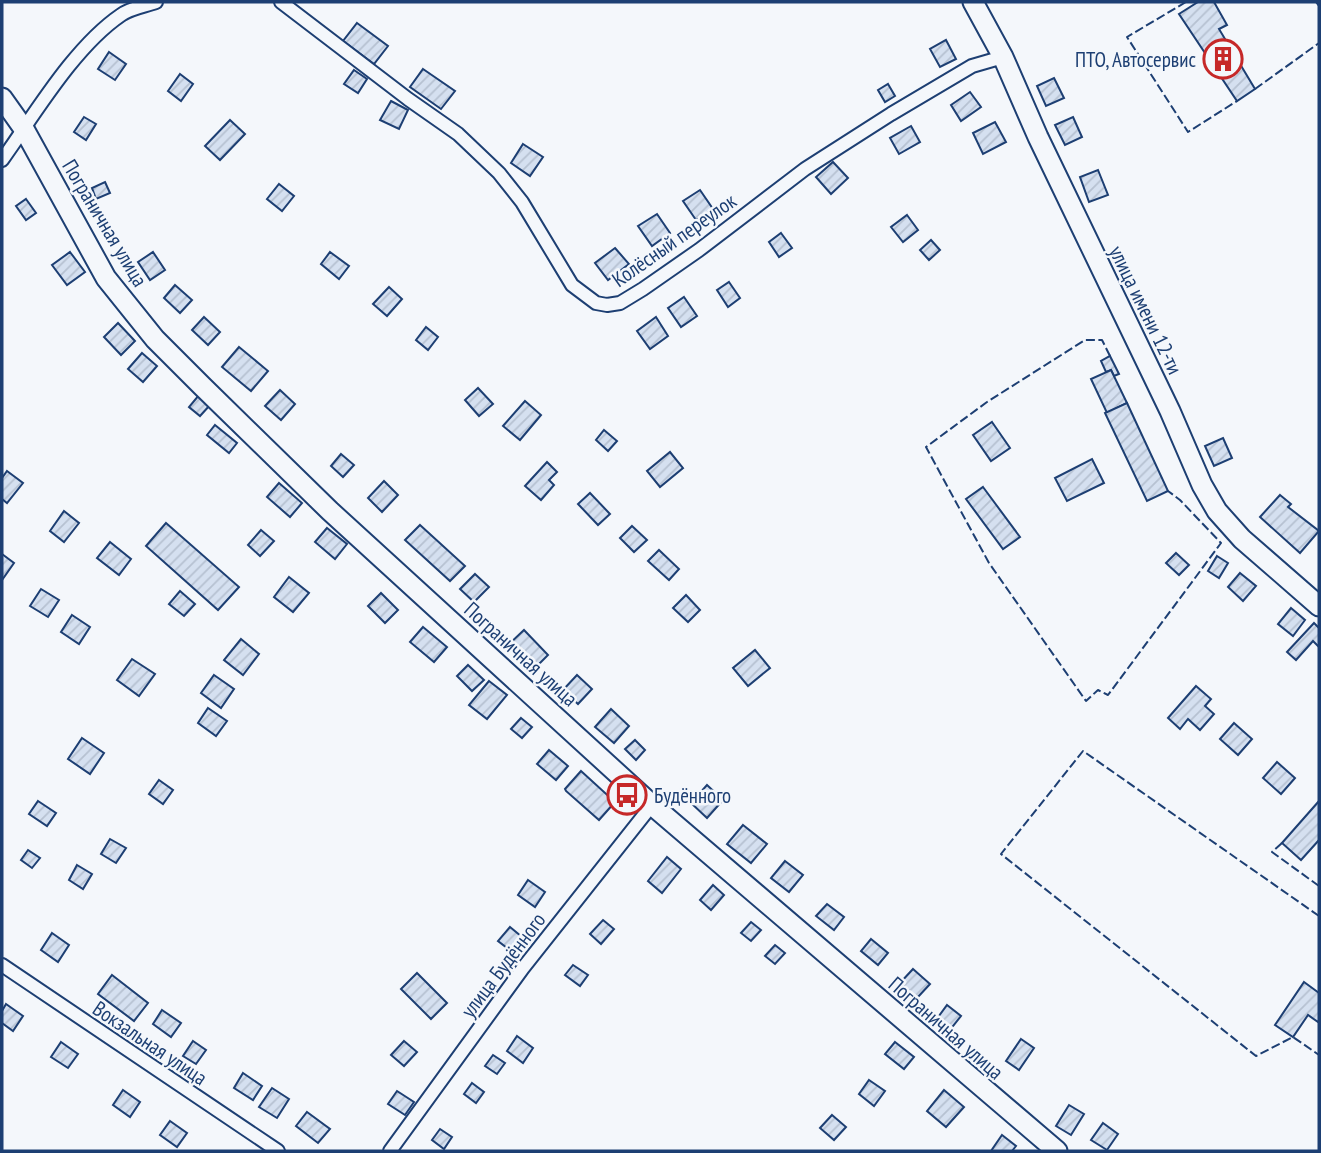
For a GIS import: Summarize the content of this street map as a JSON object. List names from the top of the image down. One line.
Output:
{"streets":{"street":["Пограничная улица","Колёсный переулок","улица имени 12-ти","улица Будённого","Вокзальная улица"]},"crossings":[["Пограничная улица","улица Будённого"],["Колёсный переулок","улица имени 12-ти"]],"places":{"building":["ПТО, Автосервис"],"bus stop":["Будённого"]}}
